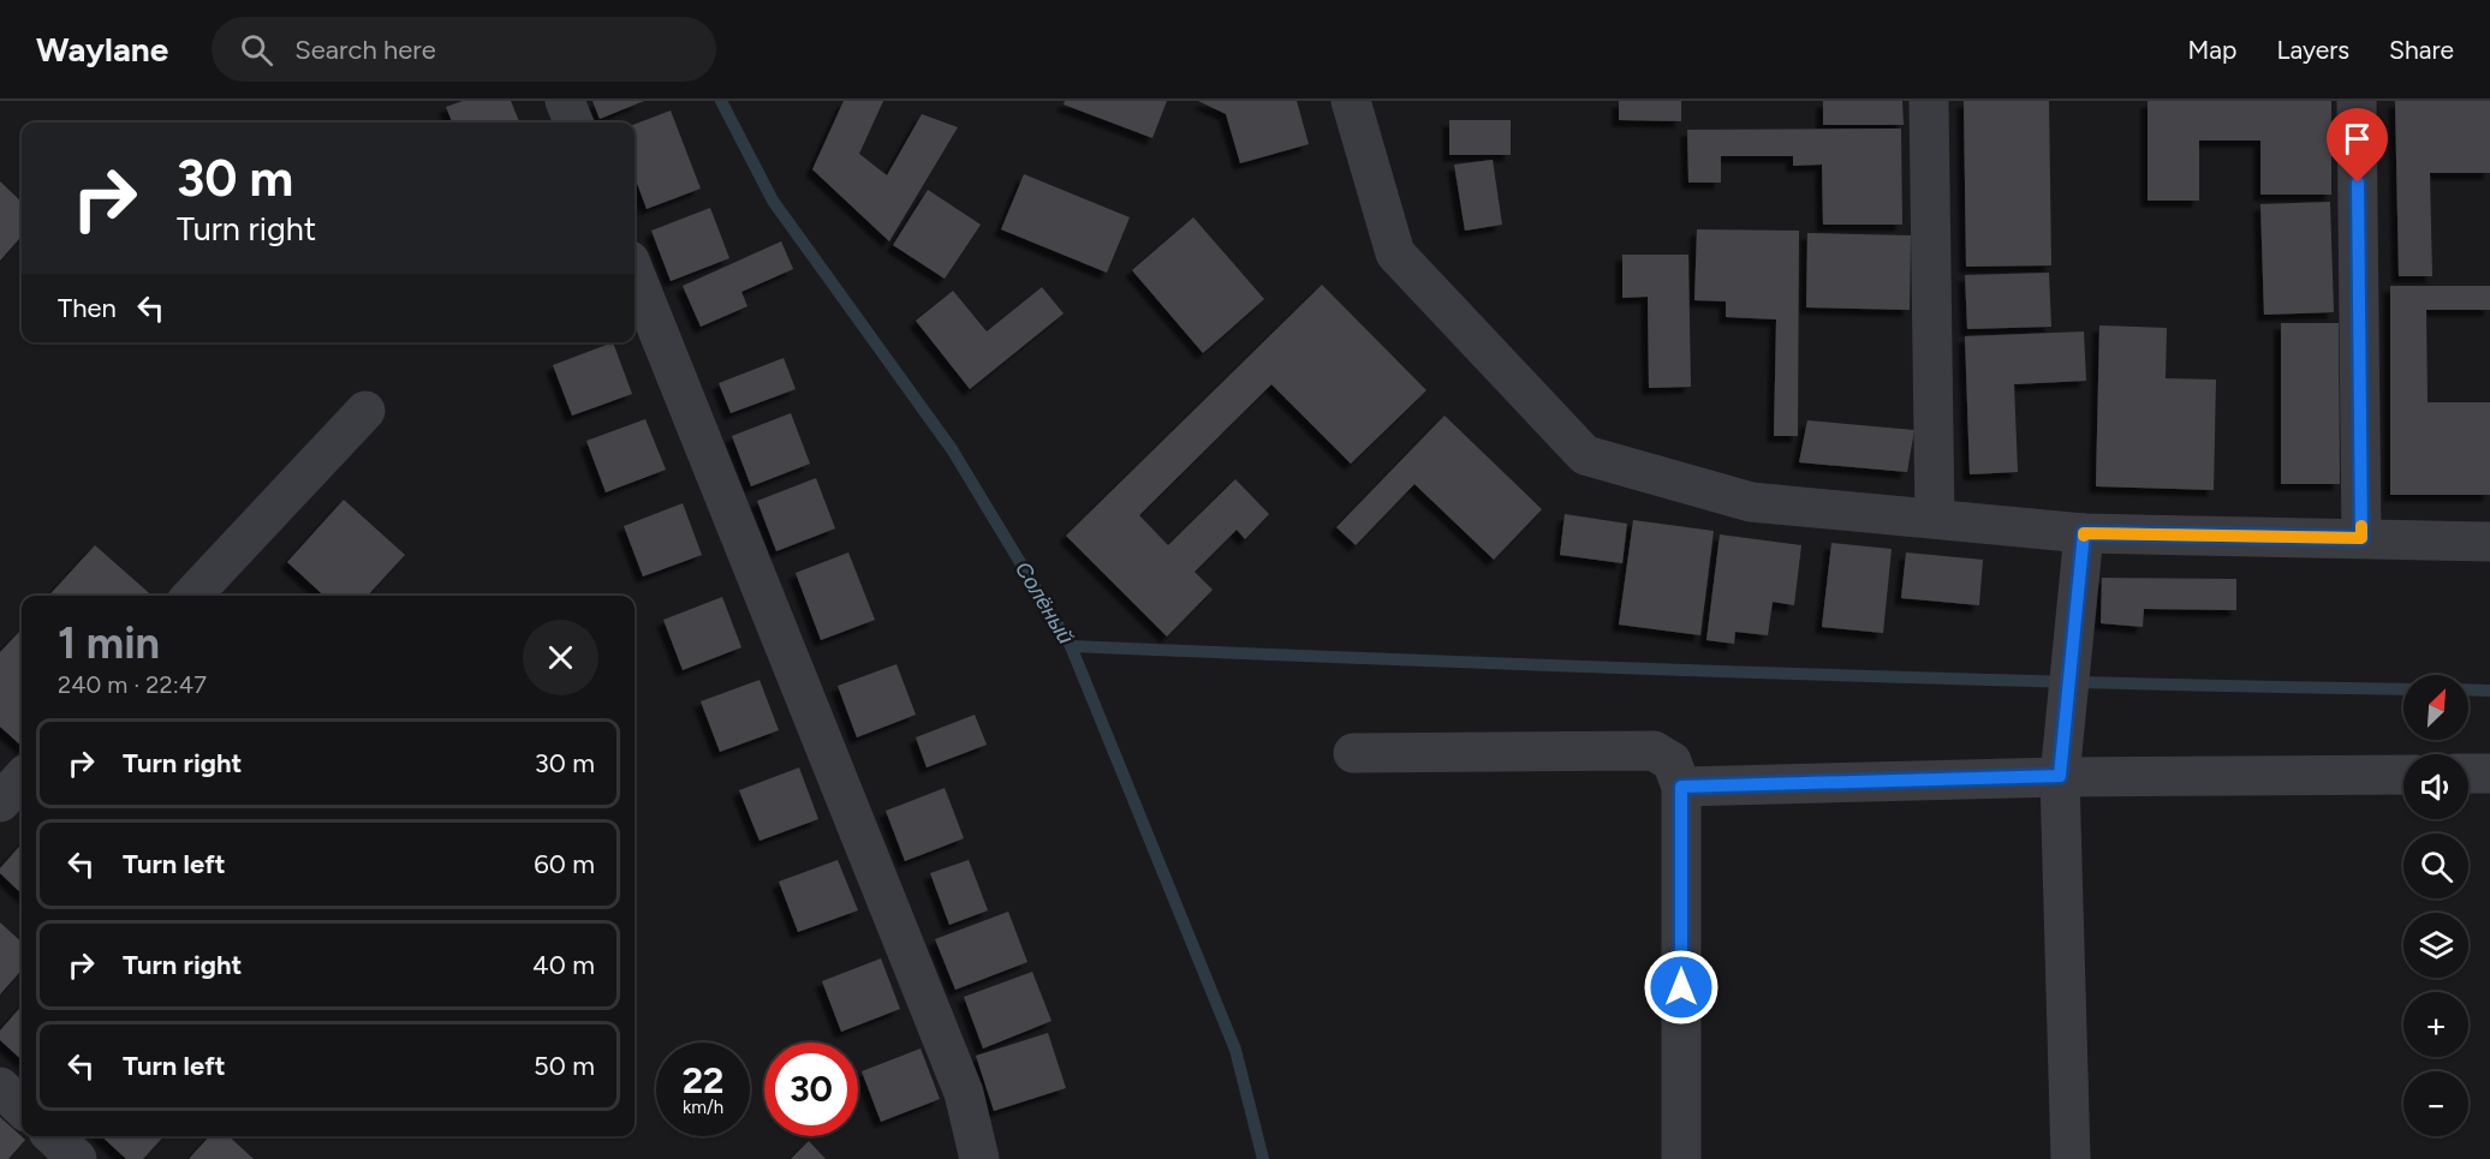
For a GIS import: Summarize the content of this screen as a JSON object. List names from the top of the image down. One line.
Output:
{"water":["Солёный"],"north":"top right","page":{"header":"Waylane","search":"Search here","nav":["Map","Layers","Share"],"turn":["30 m","Turn right"],"then":"Then","heading":["1 min","240 m · 22:47"],"map_buttons":["+","−"],"list":[{"name":"Turn right","value":"30 m"},{"name":"Turn left","value":"60 m"},{"name":"Turn right","value":"40 m"},{"name":"Turn left","value":"50 m"}],"speed":"22 km/h","limit":"30"}}
